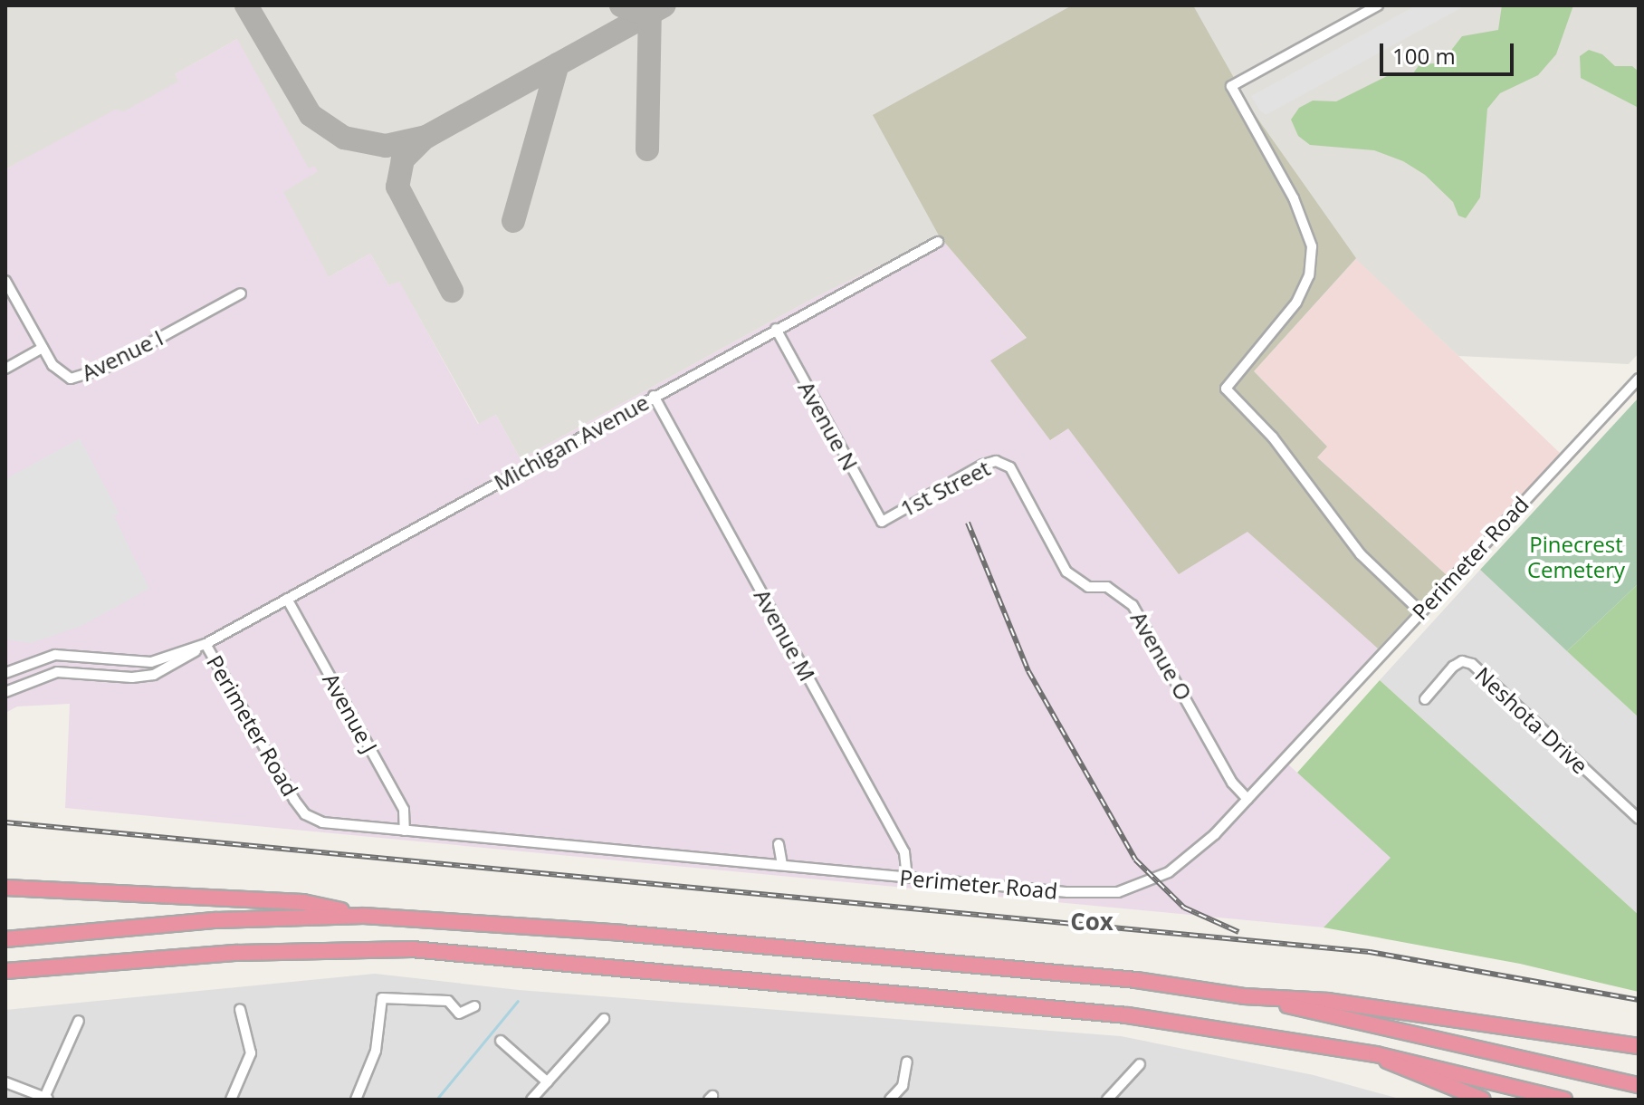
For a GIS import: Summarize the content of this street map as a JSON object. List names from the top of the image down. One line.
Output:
{"streets":{"street":["Avenue I","Avenue N","Michigan Avenue","1st Street","Perimeter Road","Avenue M","Avenue O","Avenue J","Neshota Drive"]},"crossings":[["Avenue N","Michigan Avenue"],["Avenue N","1st Street"],["Michigan Avenue","Perimeter Road"],["Michigan Avenue","Avenue M"],["Michigan Avenue","Avenue J"],["1st Street","Avenue O"],["Perimeter Road","Avenue M"],["Perimeter Road","Avenue O"],["Perimeter Road","Avenue J"]],"districts":["Cox"],"parks":["Pinecrest Cemetery"],"scale_bar":"100 m"}
